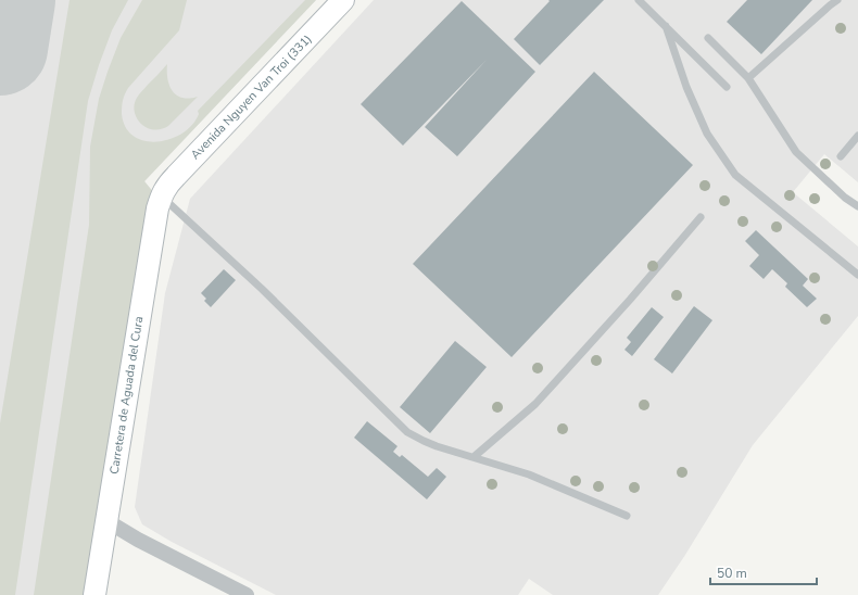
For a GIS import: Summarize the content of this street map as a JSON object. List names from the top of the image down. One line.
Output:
{"streets":{"street":["Avenida Nguyen Van Troi (331)","Carretera de Aguada del Cura"]},"crossings":[["Avenida Nguyen Van Troi (331)","Carretera de Aguada del Cura"]],"scale_bar":"50 m"}
